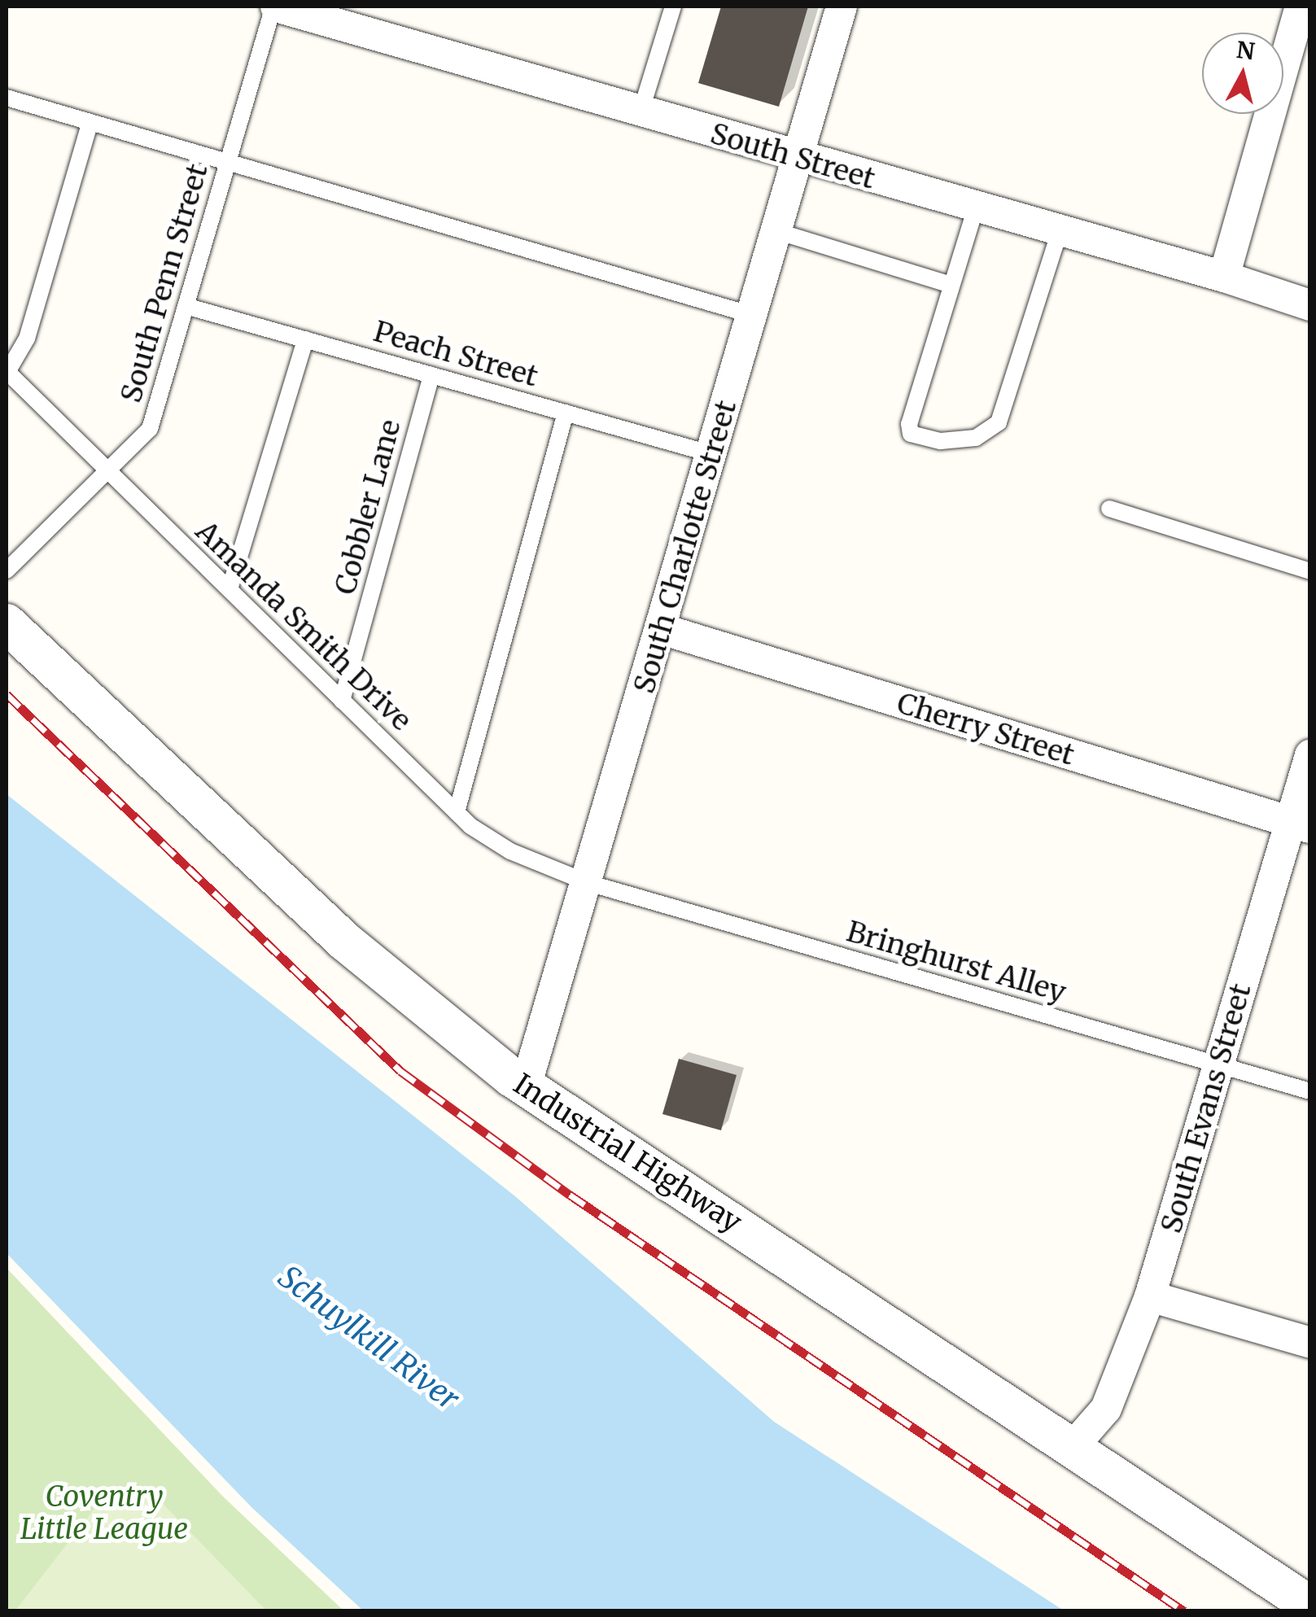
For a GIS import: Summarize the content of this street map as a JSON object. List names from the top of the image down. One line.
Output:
{"streets":{"street":["South Street","South Charlotte Street","Cherry Street","South Evans Street","Industrial Highway"],"lane":["South Penn Street","Peach Street","Cobbler Lane","Amanda Smith Drive","Bringhurst Alley"]},"crossings":[["South Street","South Penn Street"],["South Street","South Charlotte Street"],["South Penn Street","Peach Street"],["South Penn Street","Amanda Smith Drive"],["Peach Street","Cobbler Lane"],["Peach Street","South Charlotte Street"],["Cobbler Lane","Amanda Smith Drive"],["South Charlotte Street","Amanda Smith Drive"],["South Charlotte Street","Cherry Street"],["South Charlotte Street","Bringhurst Alley"],["South Charlotte Street","Industrial Highway"],["Amanda Smith Drive","Bringhurst Alley"],["Cherry Street","South Evans Street"],["Bringhurst Alley","South Evans Street"],["South Evans Street","Industrial Highway"]],"water":["Schuylkill River"],"parks":["Coventry Little League"],"north":"top"}
